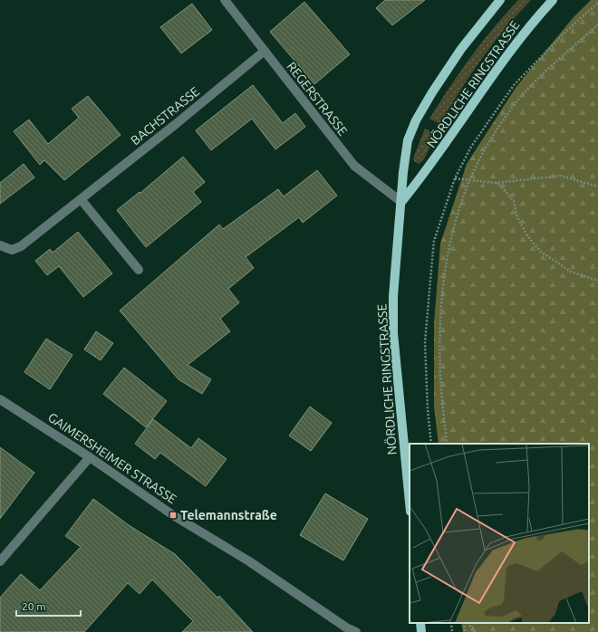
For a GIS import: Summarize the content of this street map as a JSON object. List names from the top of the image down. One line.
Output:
{"streets":{"main road":["NÖRDLICHE RINGSTRASSE"],"street":["REGERSTRASSE","BACHSTRASSE","GAIMERSHEIMER STRASSE"]},"crossings":[["NÖRDLICHE RINGSTRASSE","REGERSTRASSE"],["REGERSTRASSE","BACHSTRASSE"]],"places":{"transit":["Telemannstraße"]},"scale_bar":"20 m"}
